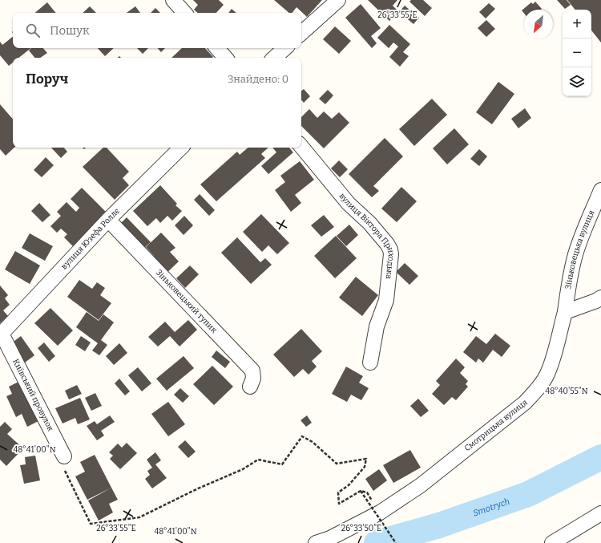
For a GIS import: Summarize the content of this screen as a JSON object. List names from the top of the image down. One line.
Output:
{"streets":{"street":["вулиця Віктора Приходька","вулиця Юзефа Роллє","Зіньковецька вулиця","Зіньковецький тупик","Київський провулок","Смотрицька вулиця"]},"crossings":[["вулиця Юзефа Роллє","Зіньковецький тупик"],["вулиця Юзефа Роллє","Київський провулок"],["Зіньковецька вулиця","Смотрицька вулиця"]],"water":["Smotrych"],"north":"bottom left","page":{"map_buttons":["+","−"],"search":"Пошук","heading":["Поруч","Знайдено: 0"]},"coordinates":["26°33'55\"E","48°40'55\"N","48°41'00\"N","26°33'50\"E"]}
